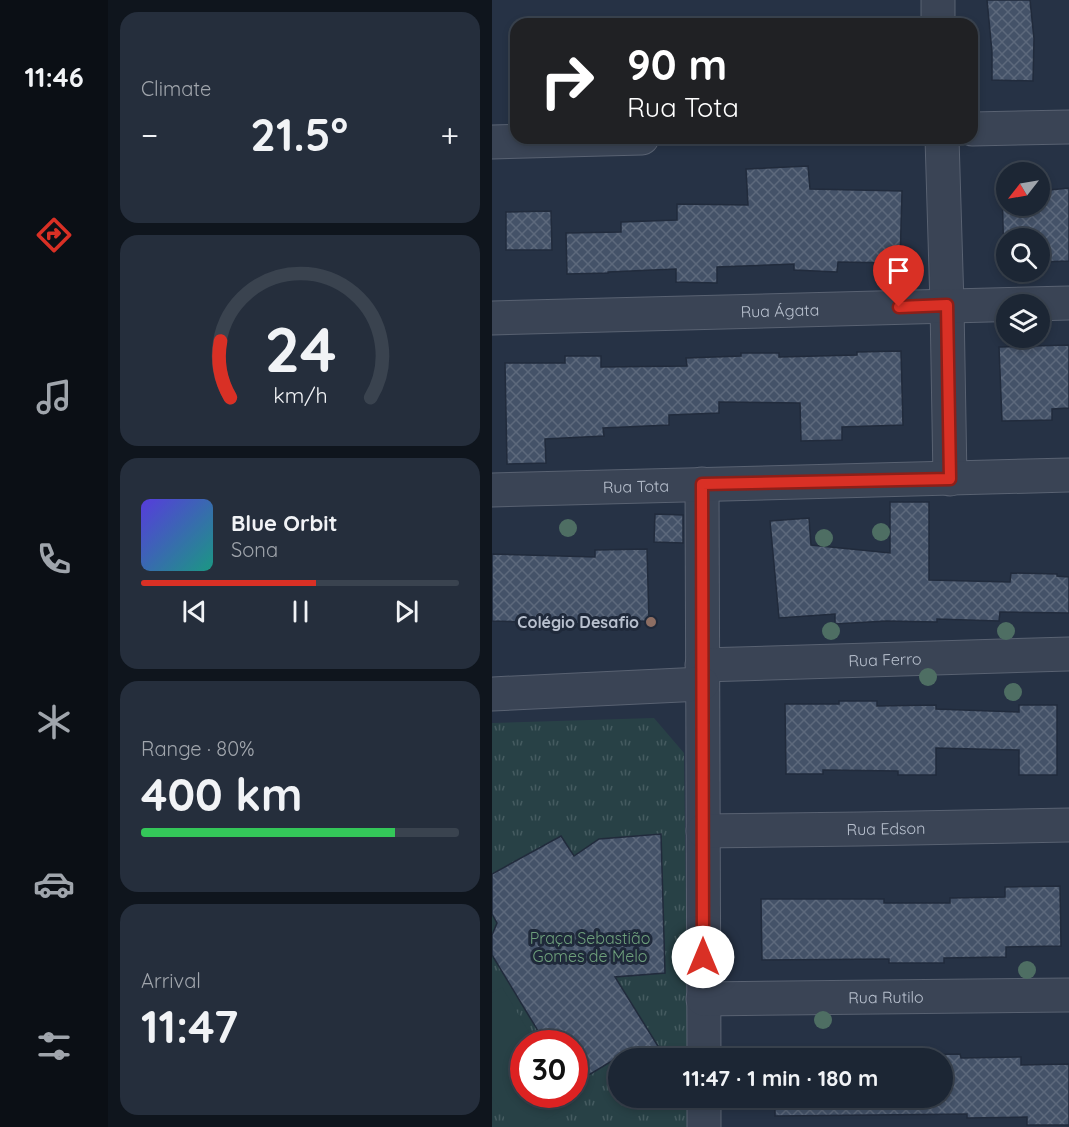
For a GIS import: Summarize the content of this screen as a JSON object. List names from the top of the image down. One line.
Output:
{"streets":{"street":["Rua Ágata","Rua Tota","Rua Ferro","Rua Edson","Rua Rutilo"]},"parks":["Praça Sebastião Gomes de Melo"],"places":["Colégio Desafio"],"north":"bottom left","page":{"tabs":"11:46","tile":["Climate",["Range · 80%","400 km"],["Arrival","11:47"]],"turn":["90 m","Rua Tota"],"heat":["−","21.5°","+"],"song":["Blue Orbit","Sona"],"limit":"30","trip":"11:47 · 1 min · 180 m","gauge":["24","km/h"]}}
